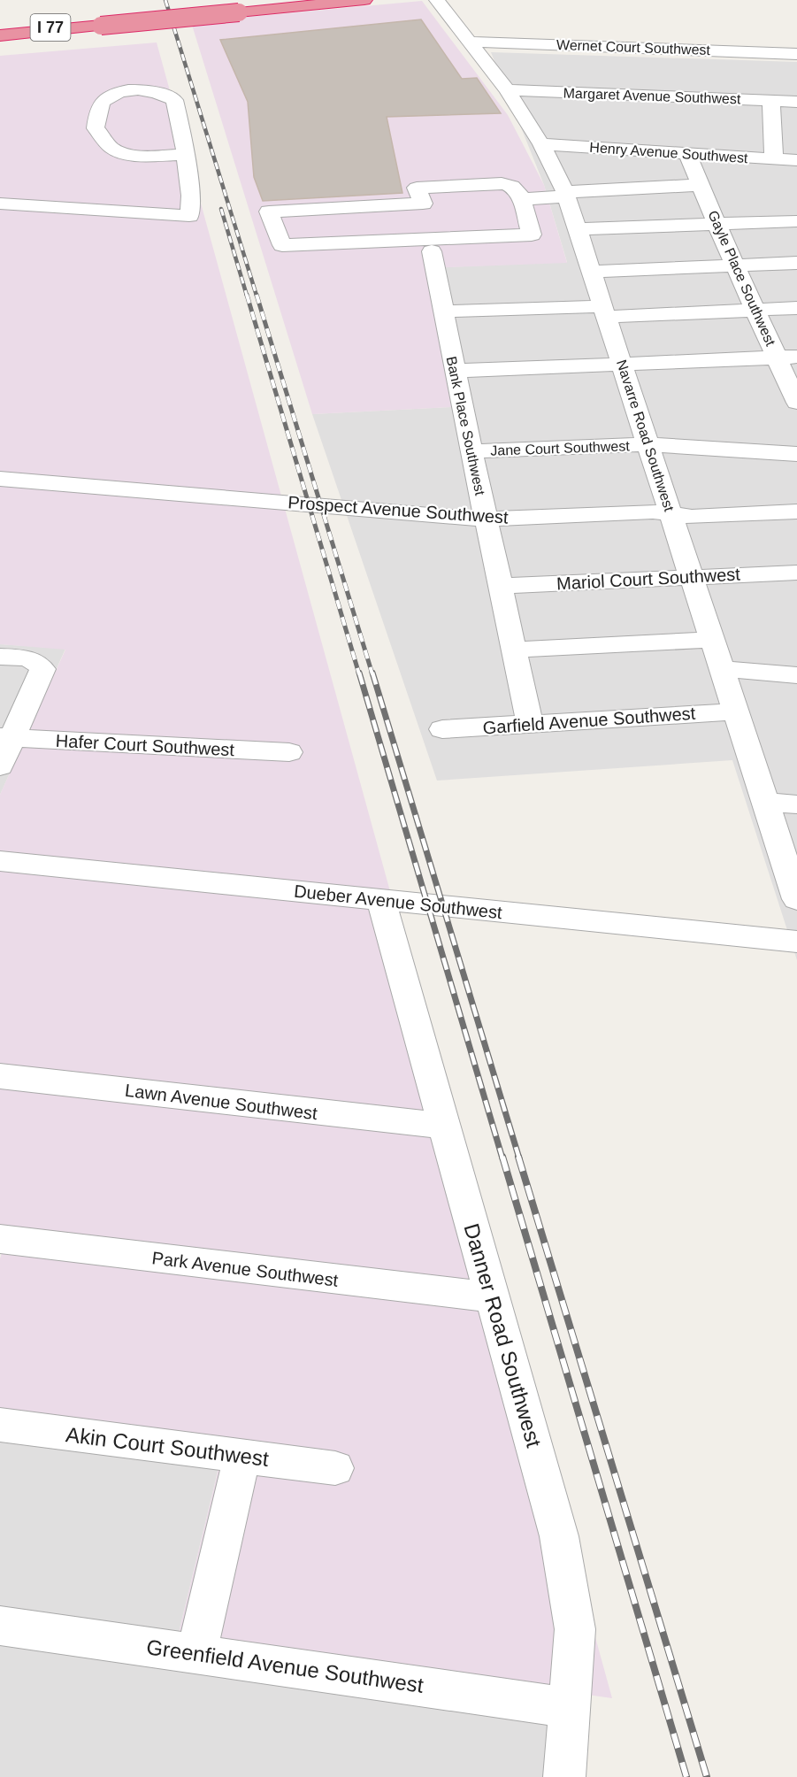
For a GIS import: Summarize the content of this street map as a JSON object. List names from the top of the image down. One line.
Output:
{"streets":{"highway":["I 77"],"street":["Wernet Court Southwest","Margaret Avenue Southwest","Henry Avenue Southwest","Gayle Place Southwest","Bank Place Southwest","Navarre Road Southwest","Jane Court Southwest","Prospect Avenue Southwest","Mariol Court Southwest","Garfield Avenue Southwest","Hafer Court Southwest","Dueber Avenue Southwest","Lawn Avenue Southwest","Park Avenue Southwest","Danner Road Southwest","Akin Court Southwest","Greenfield Avenue Southwest"]},"crossings":[["Wernet Court Southwest","Navarre Road Southwest"],["Margaret Avenue Southwest","Navarre Road Southwest"],["Henry Avenue Southwest","Gayle Place Southwest"],["Henry Avenue Southwest","Navarre Road Southwest"],["Bank Place Southwest","Jane Court Southwest"],["Bank Place Southwest","Prospect Avenue Southwest"],["Bank Place Southwest","Mariol Court Southwest"],["Bank Place Southwest","Garfield Avenue Southwest"],["Navarre Road Southwest","Jane Court Southwest"],["Navarre Road Southwest","Prospect Avenue Southwest"],["Navarre Road Southwest","Mariol Court Southwest"],["Navarre Road Southwest","Garfield Avenue Southwest"],["Dueber Avenue Southwest","Danner Road Southwest"],["Lawn Avenue Southwest","Danner Road Southwest"],["Park Avenue Southwest","Danner Road Southwest"],["Danner Road Southwest","Greenfield Avenue Southwest"]]}
